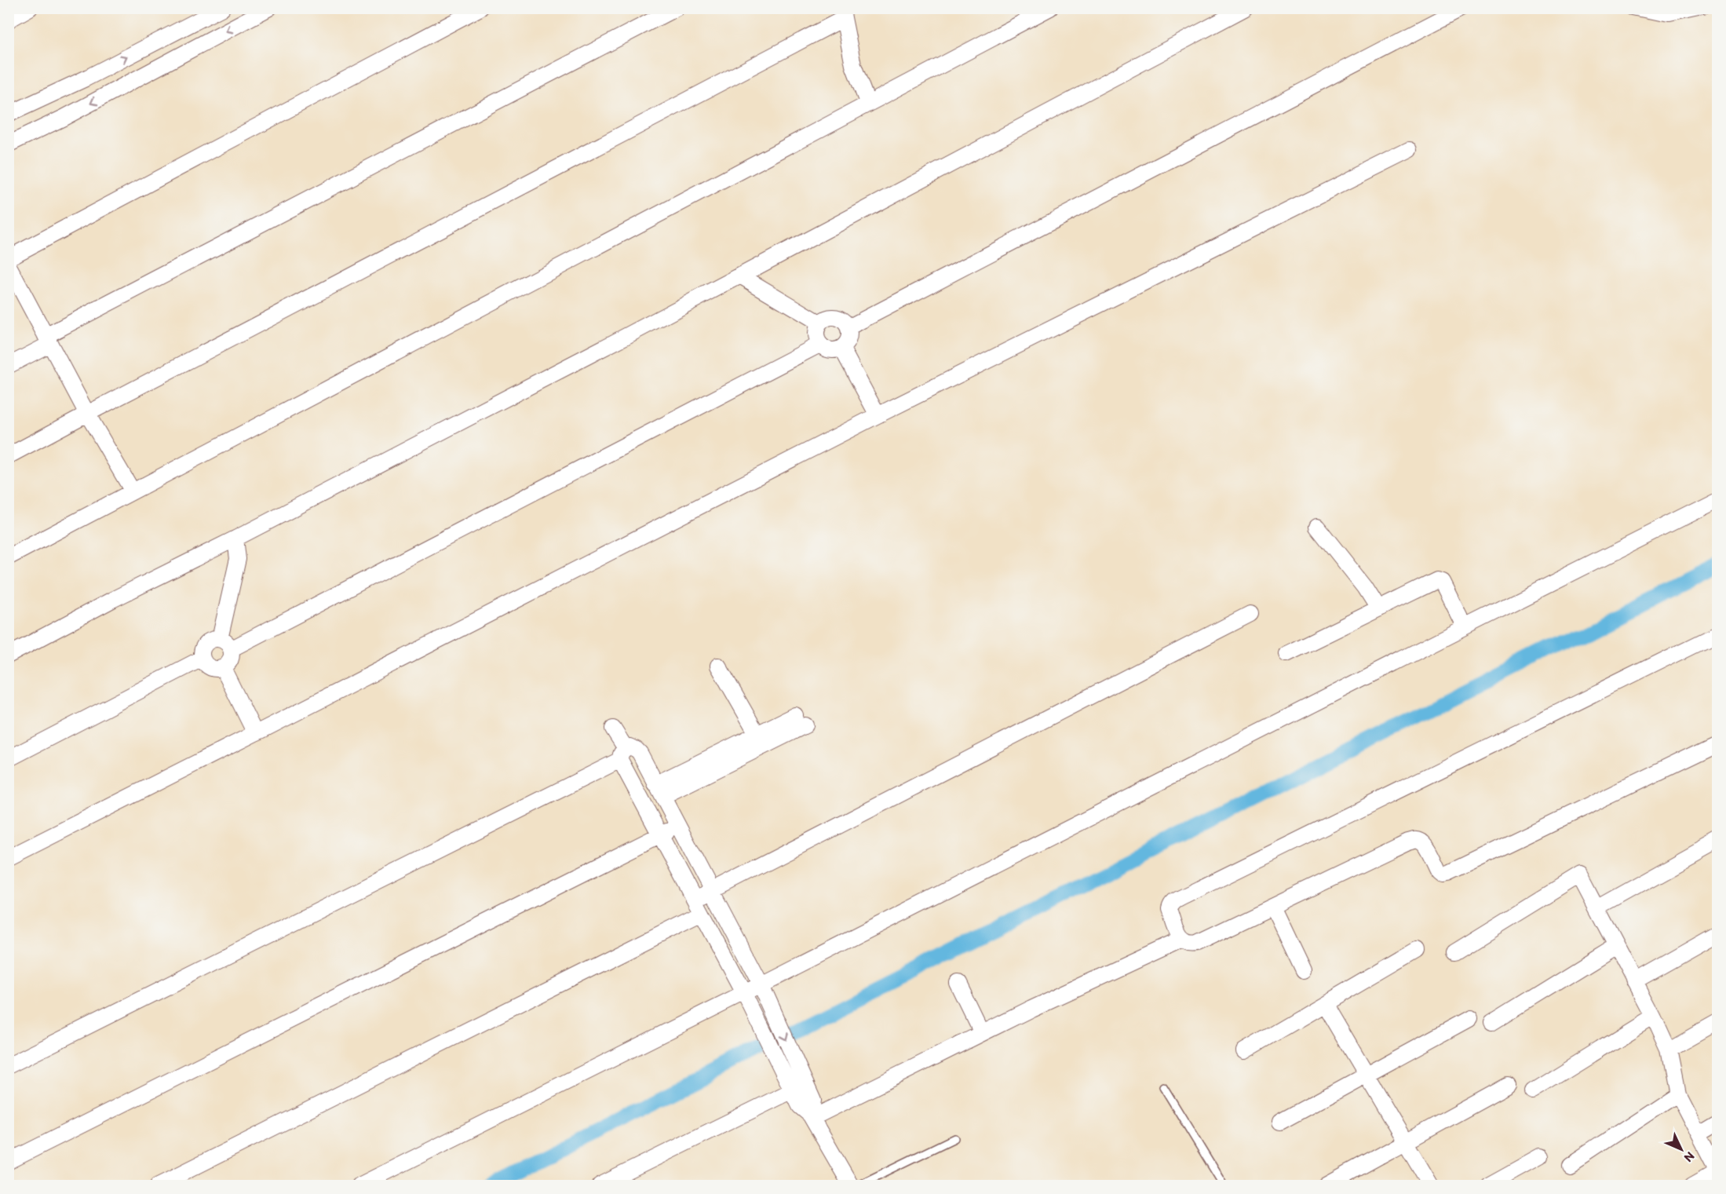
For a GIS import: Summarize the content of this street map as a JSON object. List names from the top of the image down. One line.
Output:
{"north":"bottom right"}
